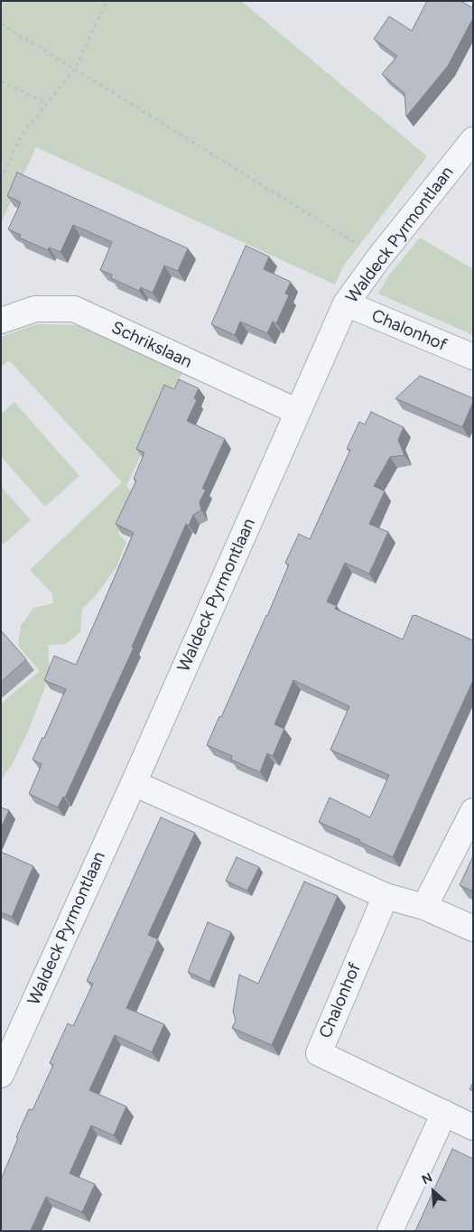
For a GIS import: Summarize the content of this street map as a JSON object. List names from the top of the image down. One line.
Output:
{"streets":{"street":["Waldeck Pyrmontlaan","Chalonhof","Schrikslaan"]},"crossings":[["Waldeck Pyrmontlaan","Chalonhof"],["Waldeck Pyrmontlaan","Schrikslaan"]],"north":"top left"}
